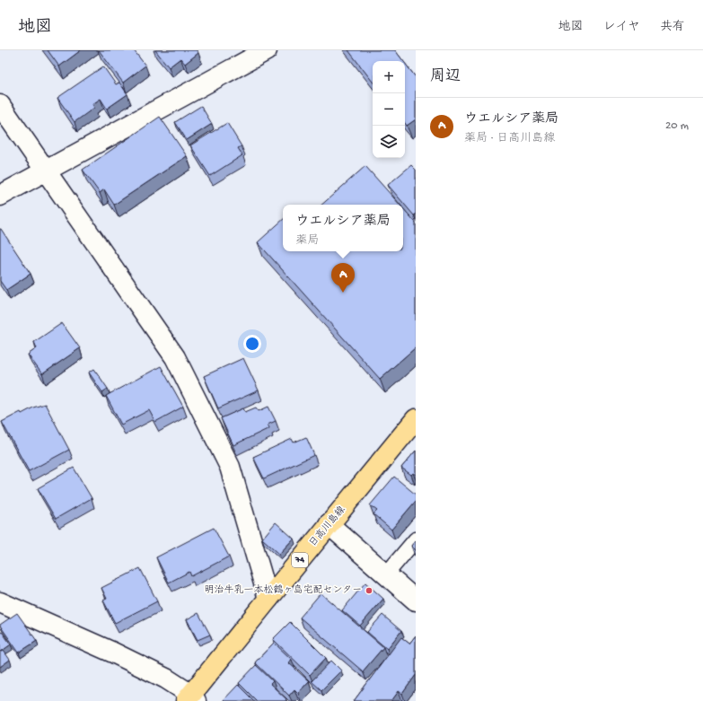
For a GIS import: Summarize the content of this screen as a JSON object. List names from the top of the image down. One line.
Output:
{"streets":{"main road":["日高川島線","74"]},"places":["明治牛乳一本松鶴ヶ島宅配センター"],"page":{"header":"地図","nav":["地図","レイヤ","共有"],"heading":"周辺","map_buttons":["+","−"],"list":[{"mark":"A","name":"ウエルシア薬局","note":"薬局 · 日高川島線","value":"20 m"}],"popup":["ウエルシア薬局","薬局"],"pins":"A"}}
